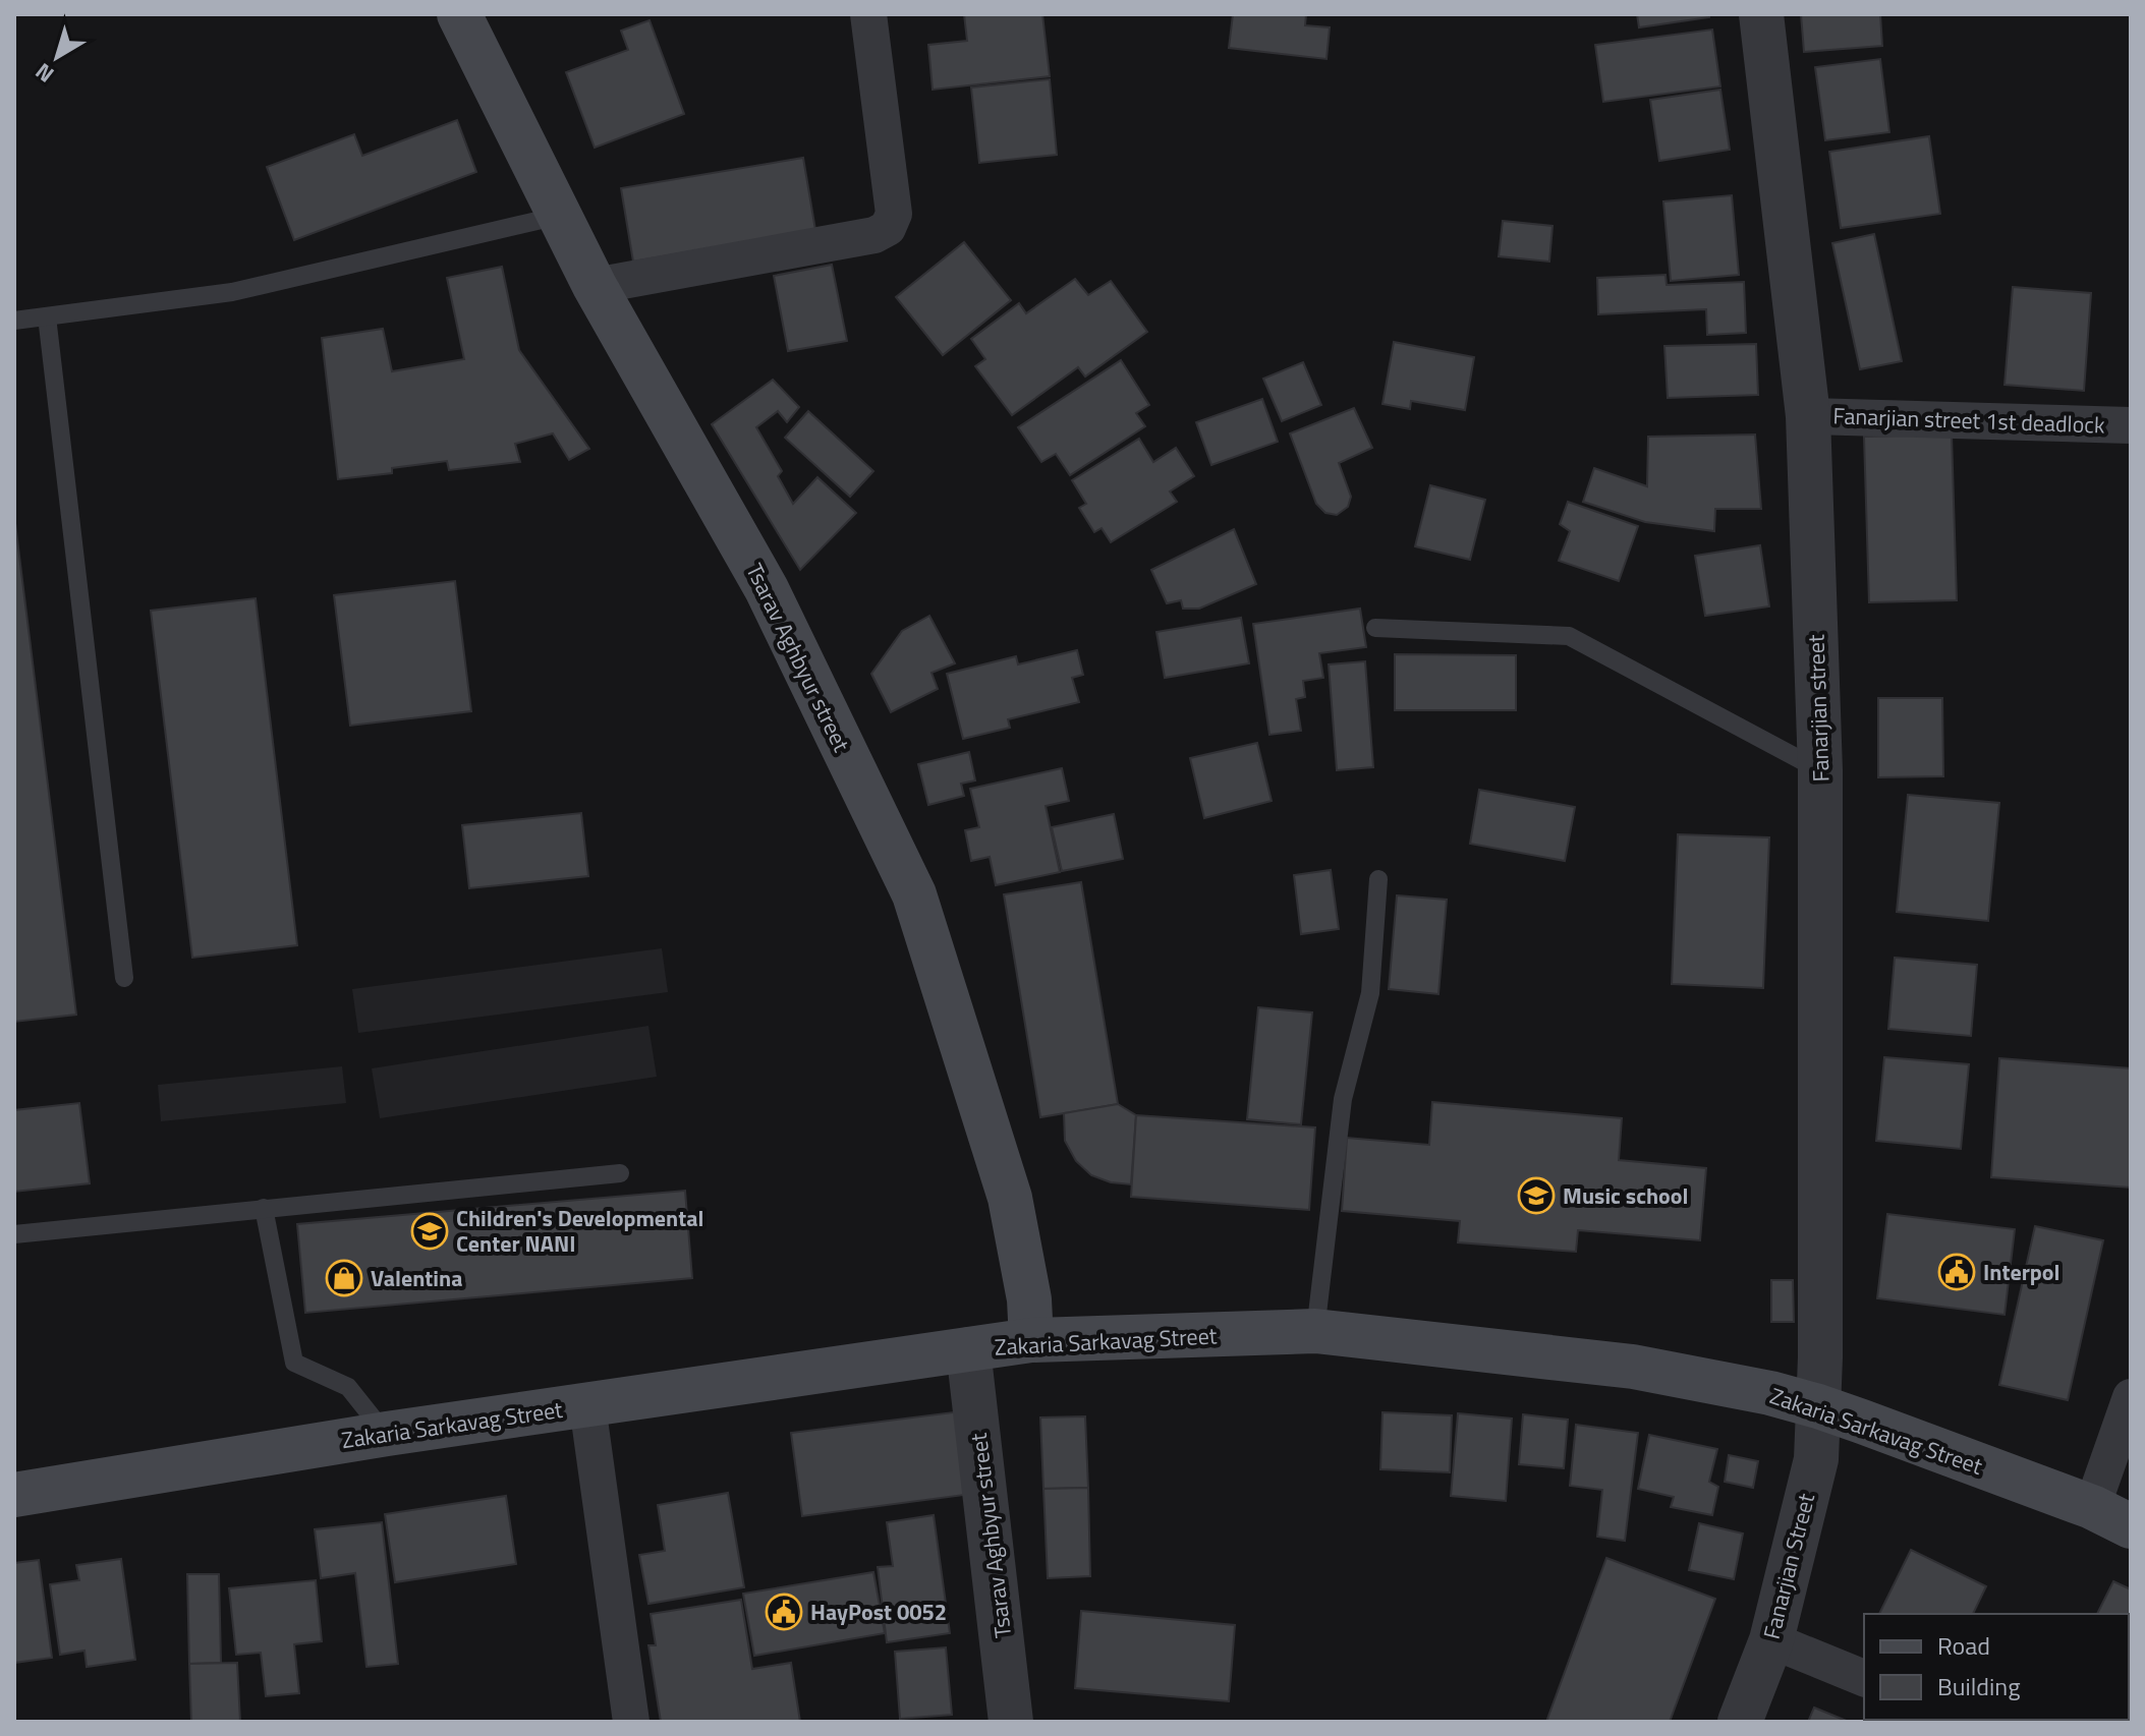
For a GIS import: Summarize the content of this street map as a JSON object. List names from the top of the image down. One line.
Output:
{"streets":{"main road":["Tsarav Aghbyur street","Zakaria Sarkavag Street"],"street":["Fanarjian street 1st deadlock","Fanarjian street","Fanarjian Street"]},"crossings":[["Fanarjian street 1st deadlock","Fanarjian street"],["Tsarav Aghbyur street","Zakaria Sarkavag Street"],["Fanarjian street","Zakaria Sarkavag Street"],["Fanarjian street","Fanarjian Street"],["Zakaria Sarkavag Street","Fanarjian Street"]],"places":{"school or university":["Music school","Children's Developmental Center NANI"],"public building":["Interpol","HayPost 0052"],"shop":["Valentina"]},"legend":["Road","Building"],"north":"bottom left"}
